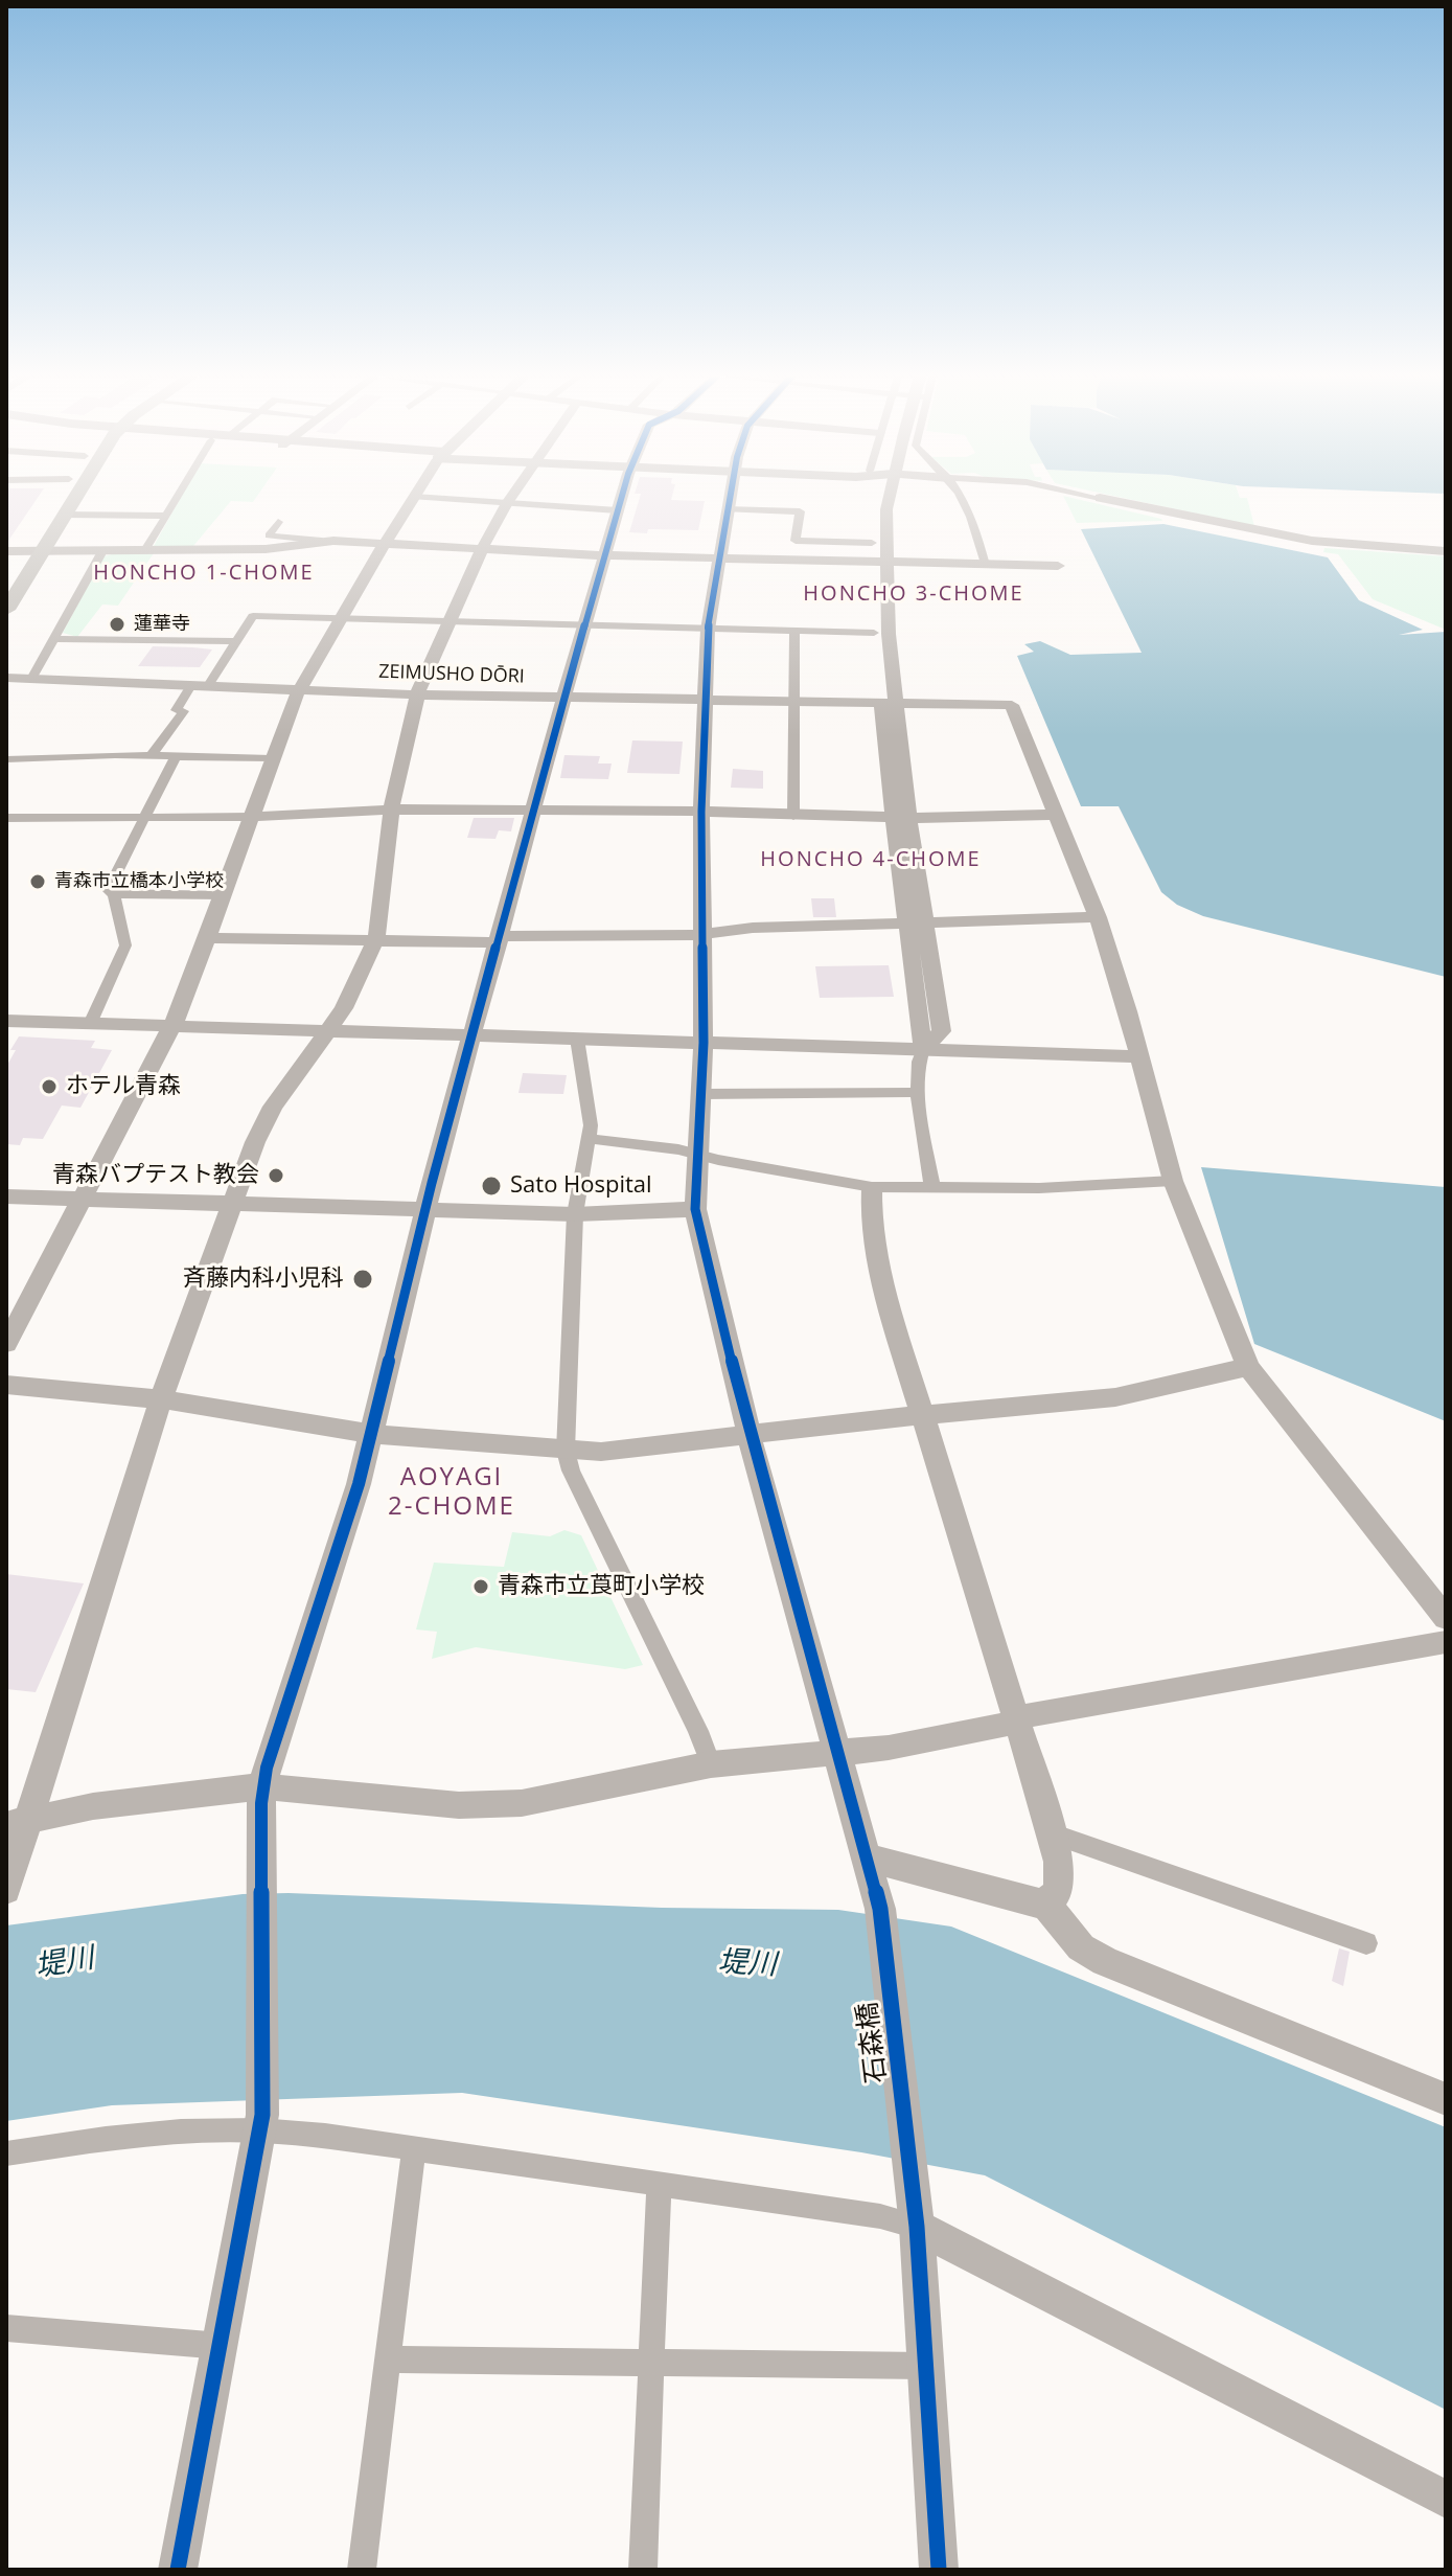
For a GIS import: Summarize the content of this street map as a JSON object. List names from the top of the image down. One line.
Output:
{"streets":{"street":["ZEIMUSHO DŌRI","石森橋"]},"crossings":[["ZEIMUSHO DŌRI","石森橋"]],"districts":["HONCHO 1-CHOME","HONCHO 3-CHOME","HONCHO 4-CHOME","AOYAGI 2-CHOME"],"water":["堤川"],"places":["蓮華寺","青森市立橋本小学校","ホテル青森","青森バプテスト教会","Sato Hospital","斉藤内科小児科","青森市立莨町小学校"]}
